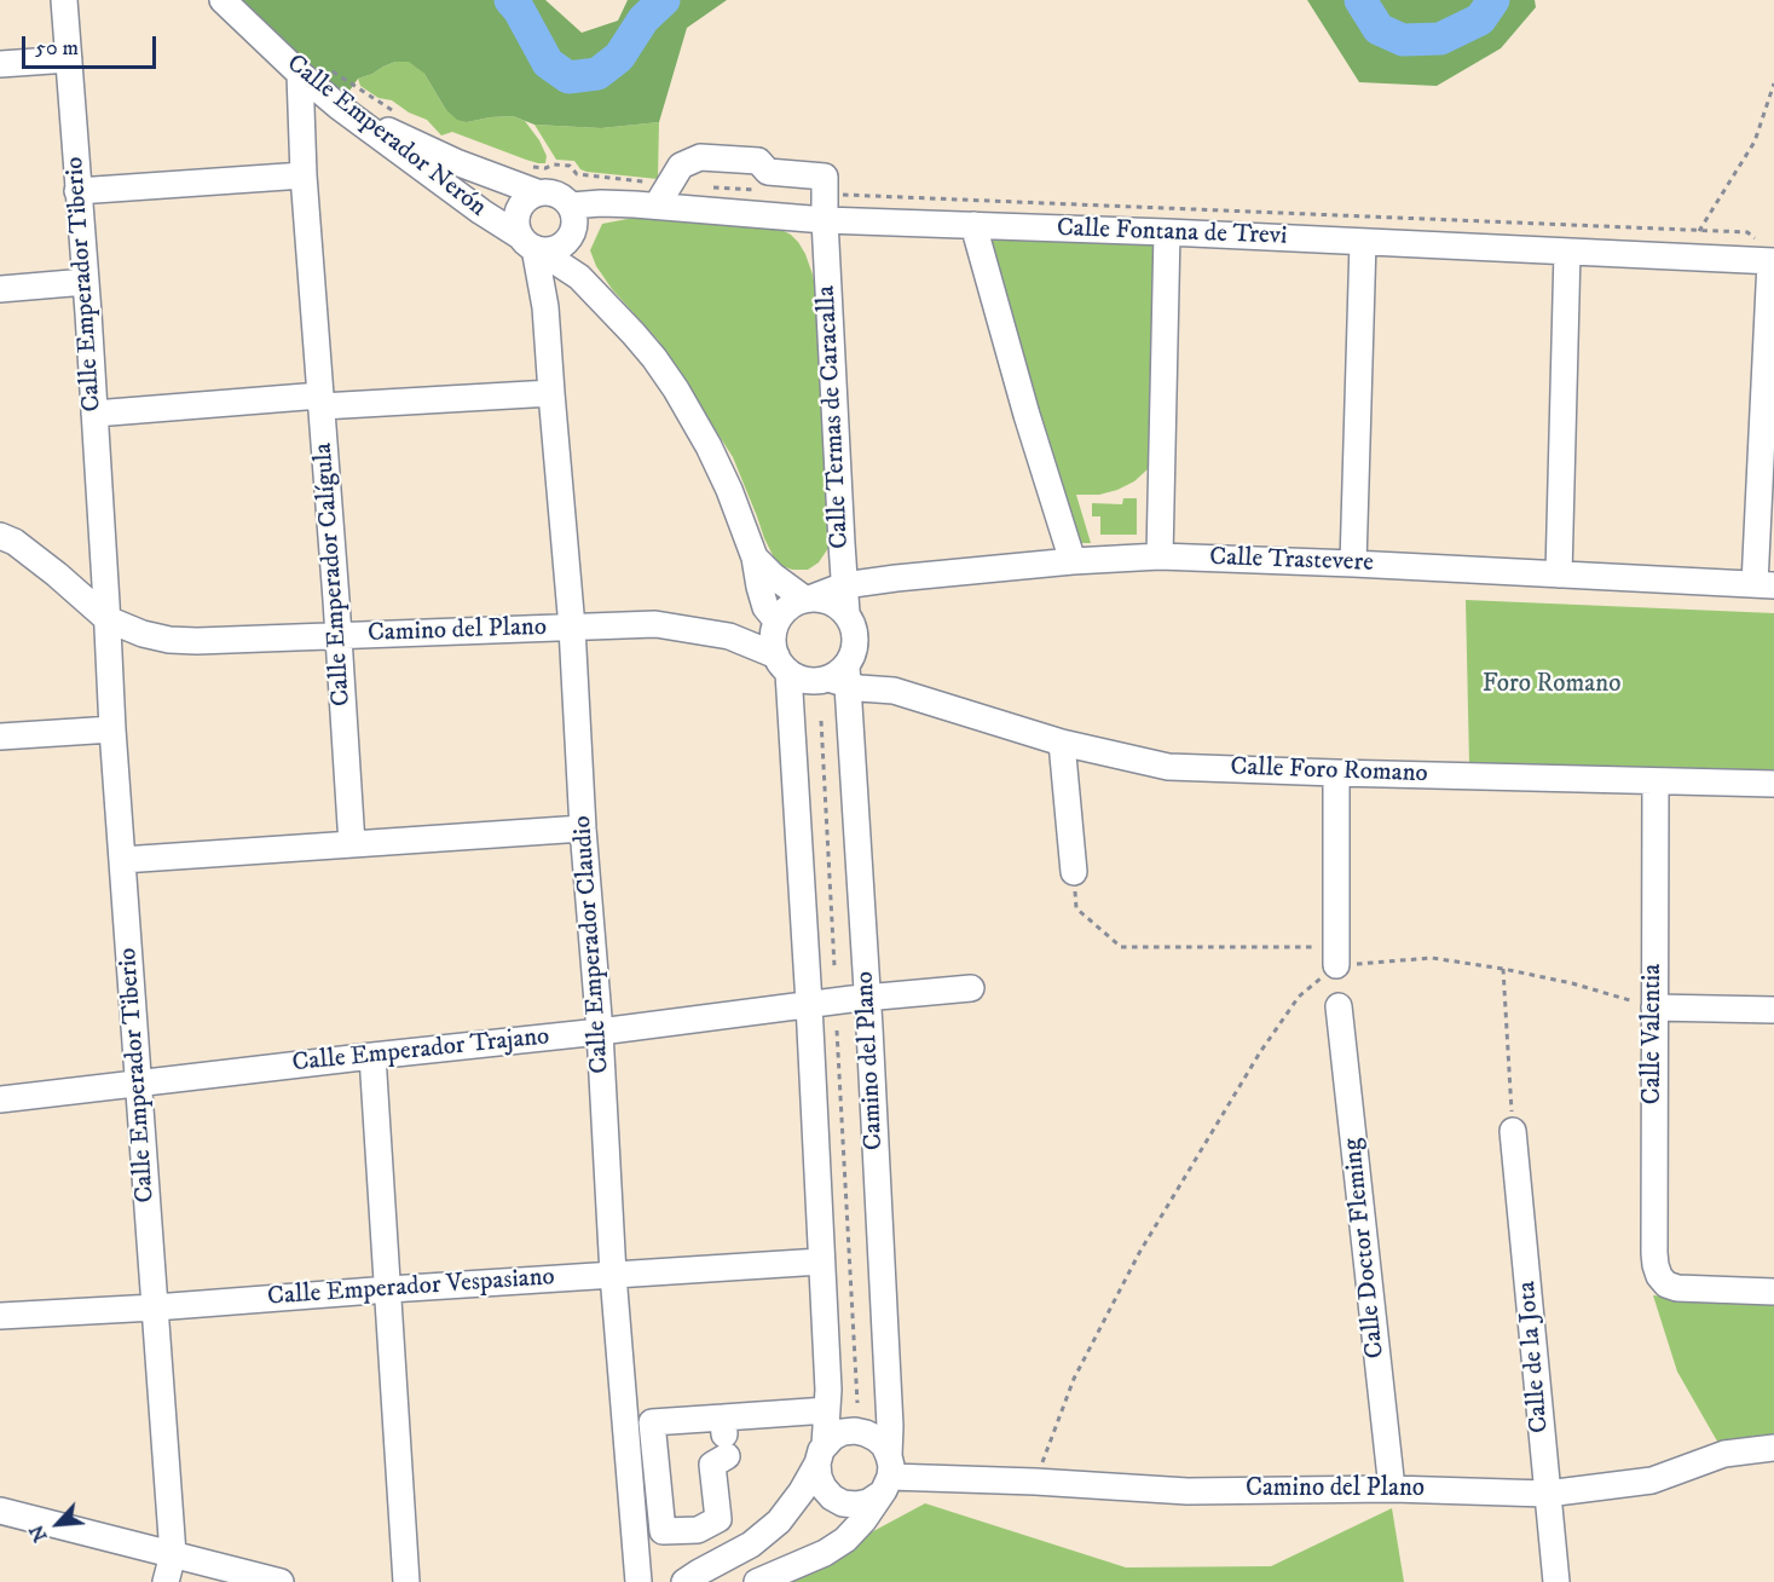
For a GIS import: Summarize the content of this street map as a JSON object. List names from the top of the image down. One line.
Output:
{"streets":{"street":["Calle Emperador Nerón","Calle Fontana de Trevi","Calle Emperador Tiberio","Calle Termas de Caracalla","Calle Trastevere","Calle Emperador Calígula","Camino del Plano","Calle Foro Romano","Calle Emperador Claudio","Calle Valentia","Calle Emperador Trajano","Calle Doctor Fleming","Calle Emperador Vespasiano","Calle de la Jota"]},"crossings":[["Calle Emperador Nerón","Calle Fontana de Trevi"],["Calle Emperador Nerón","Calle Termas de Caracalla"],["Calle Emperador Nerón","Calle Trastevere"],["Calle Emperador Nerón","Calle Emperador Calígula"],["Calle Emperador Nerón","Camino del Plano"],["Calle Emperador Nerón","Calle Foro Romano"],["Calle Emperador Nerón","Calle Emperador Claudio"],["Calle Fontana de Trevi","Calle Termas de Caracalla"],["Calle Fontana de Trevi","Calle Emperador Claudio"],["Calle Emperador Tiberio","Camino del Plano"],["Calle Emperador Tiberio","Calle Emperador Trajano"],["Calle Emperador Tiberio","Calle Emperador Vespasiano"],["Calle Termas de Caracalla","Calle Trastevere"],["Calle Termas de Caracalla","Camino del Plano"],["Calle Termas de Caracalla","Calle Foro Romano"],["Calle Trastevere","Camino del Plano"],["Calle Trastevere","Calle Foro Romano"],["Calle Emperador Calígula","Camino del Plano"],["Camino del Plano","Calle Foro Romano"],["Camino del Plano","Calle Emperador Claudio"],["Camino del Plano","Calle Emperador Trajano"],["Camino del Plano","Calle Doctor Fleming"],["Camino del Plano","Calle de la Jota"],["Calle Foro Romano","Calle Valentia"],["Calle Emperador Claudio","Calle Emperador Trajano"],["Calle Emperador Claudio","Calle Emperador Vespasiano"]],"parks":["Foro Romano"],"scale_bar":"50 m","north":"bottom left"}
